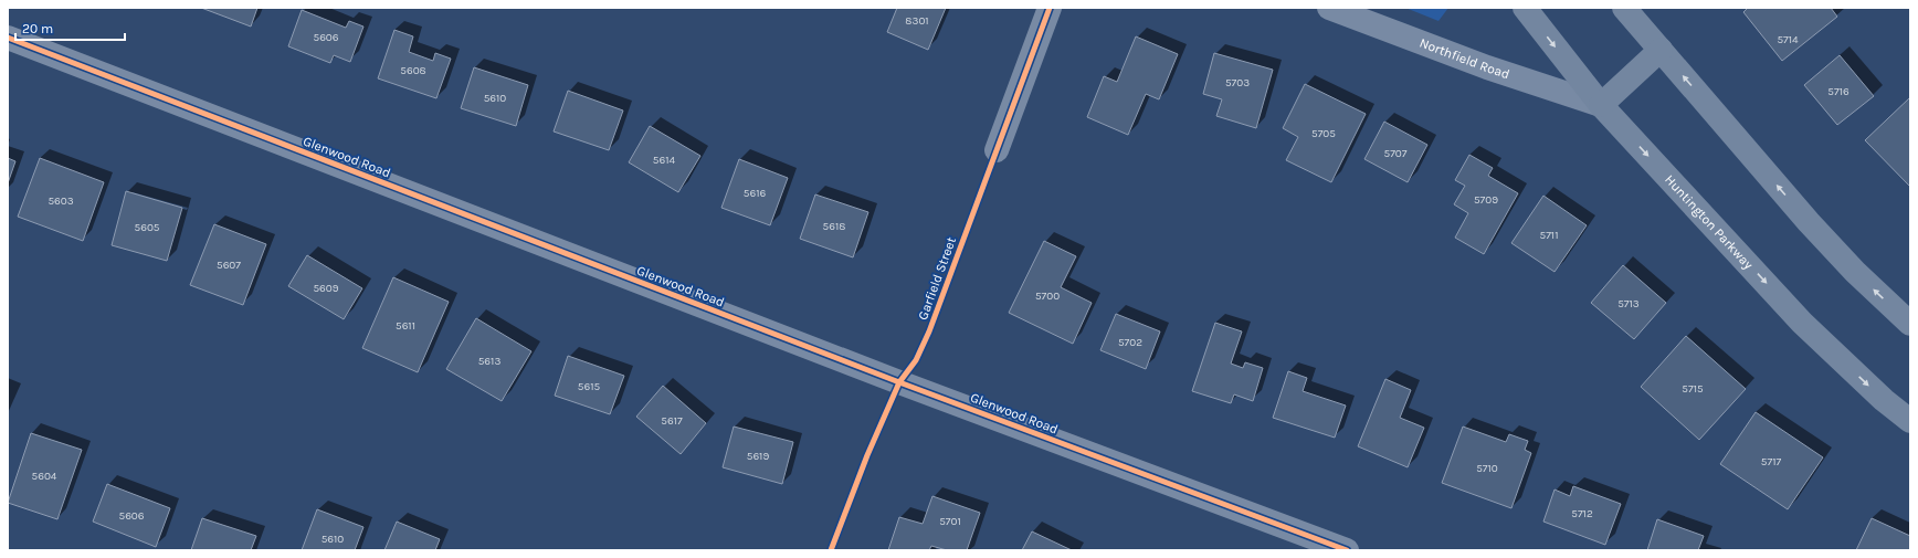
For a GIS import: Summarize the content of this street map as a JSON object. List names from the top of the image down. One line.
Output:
{"streets":{"street":["Northfield Road","Glenwood Road","Huntington Parkway"],"cycle path":["Garfield Street"]},"crossings":[["Northfield Road","Huntington Parkway"]],"house_numbers":["8301","5606","5714","5608","5703","5716","5610","5705","5707","5614","5616","5709","5603","5618","5605","5711","5607","5609","5700","5713","5611","5702","5613","5615","5715","5617","5619","5717","5710","5604","5712","5606","5701","5610"],"scale_bar":"20 m"}
